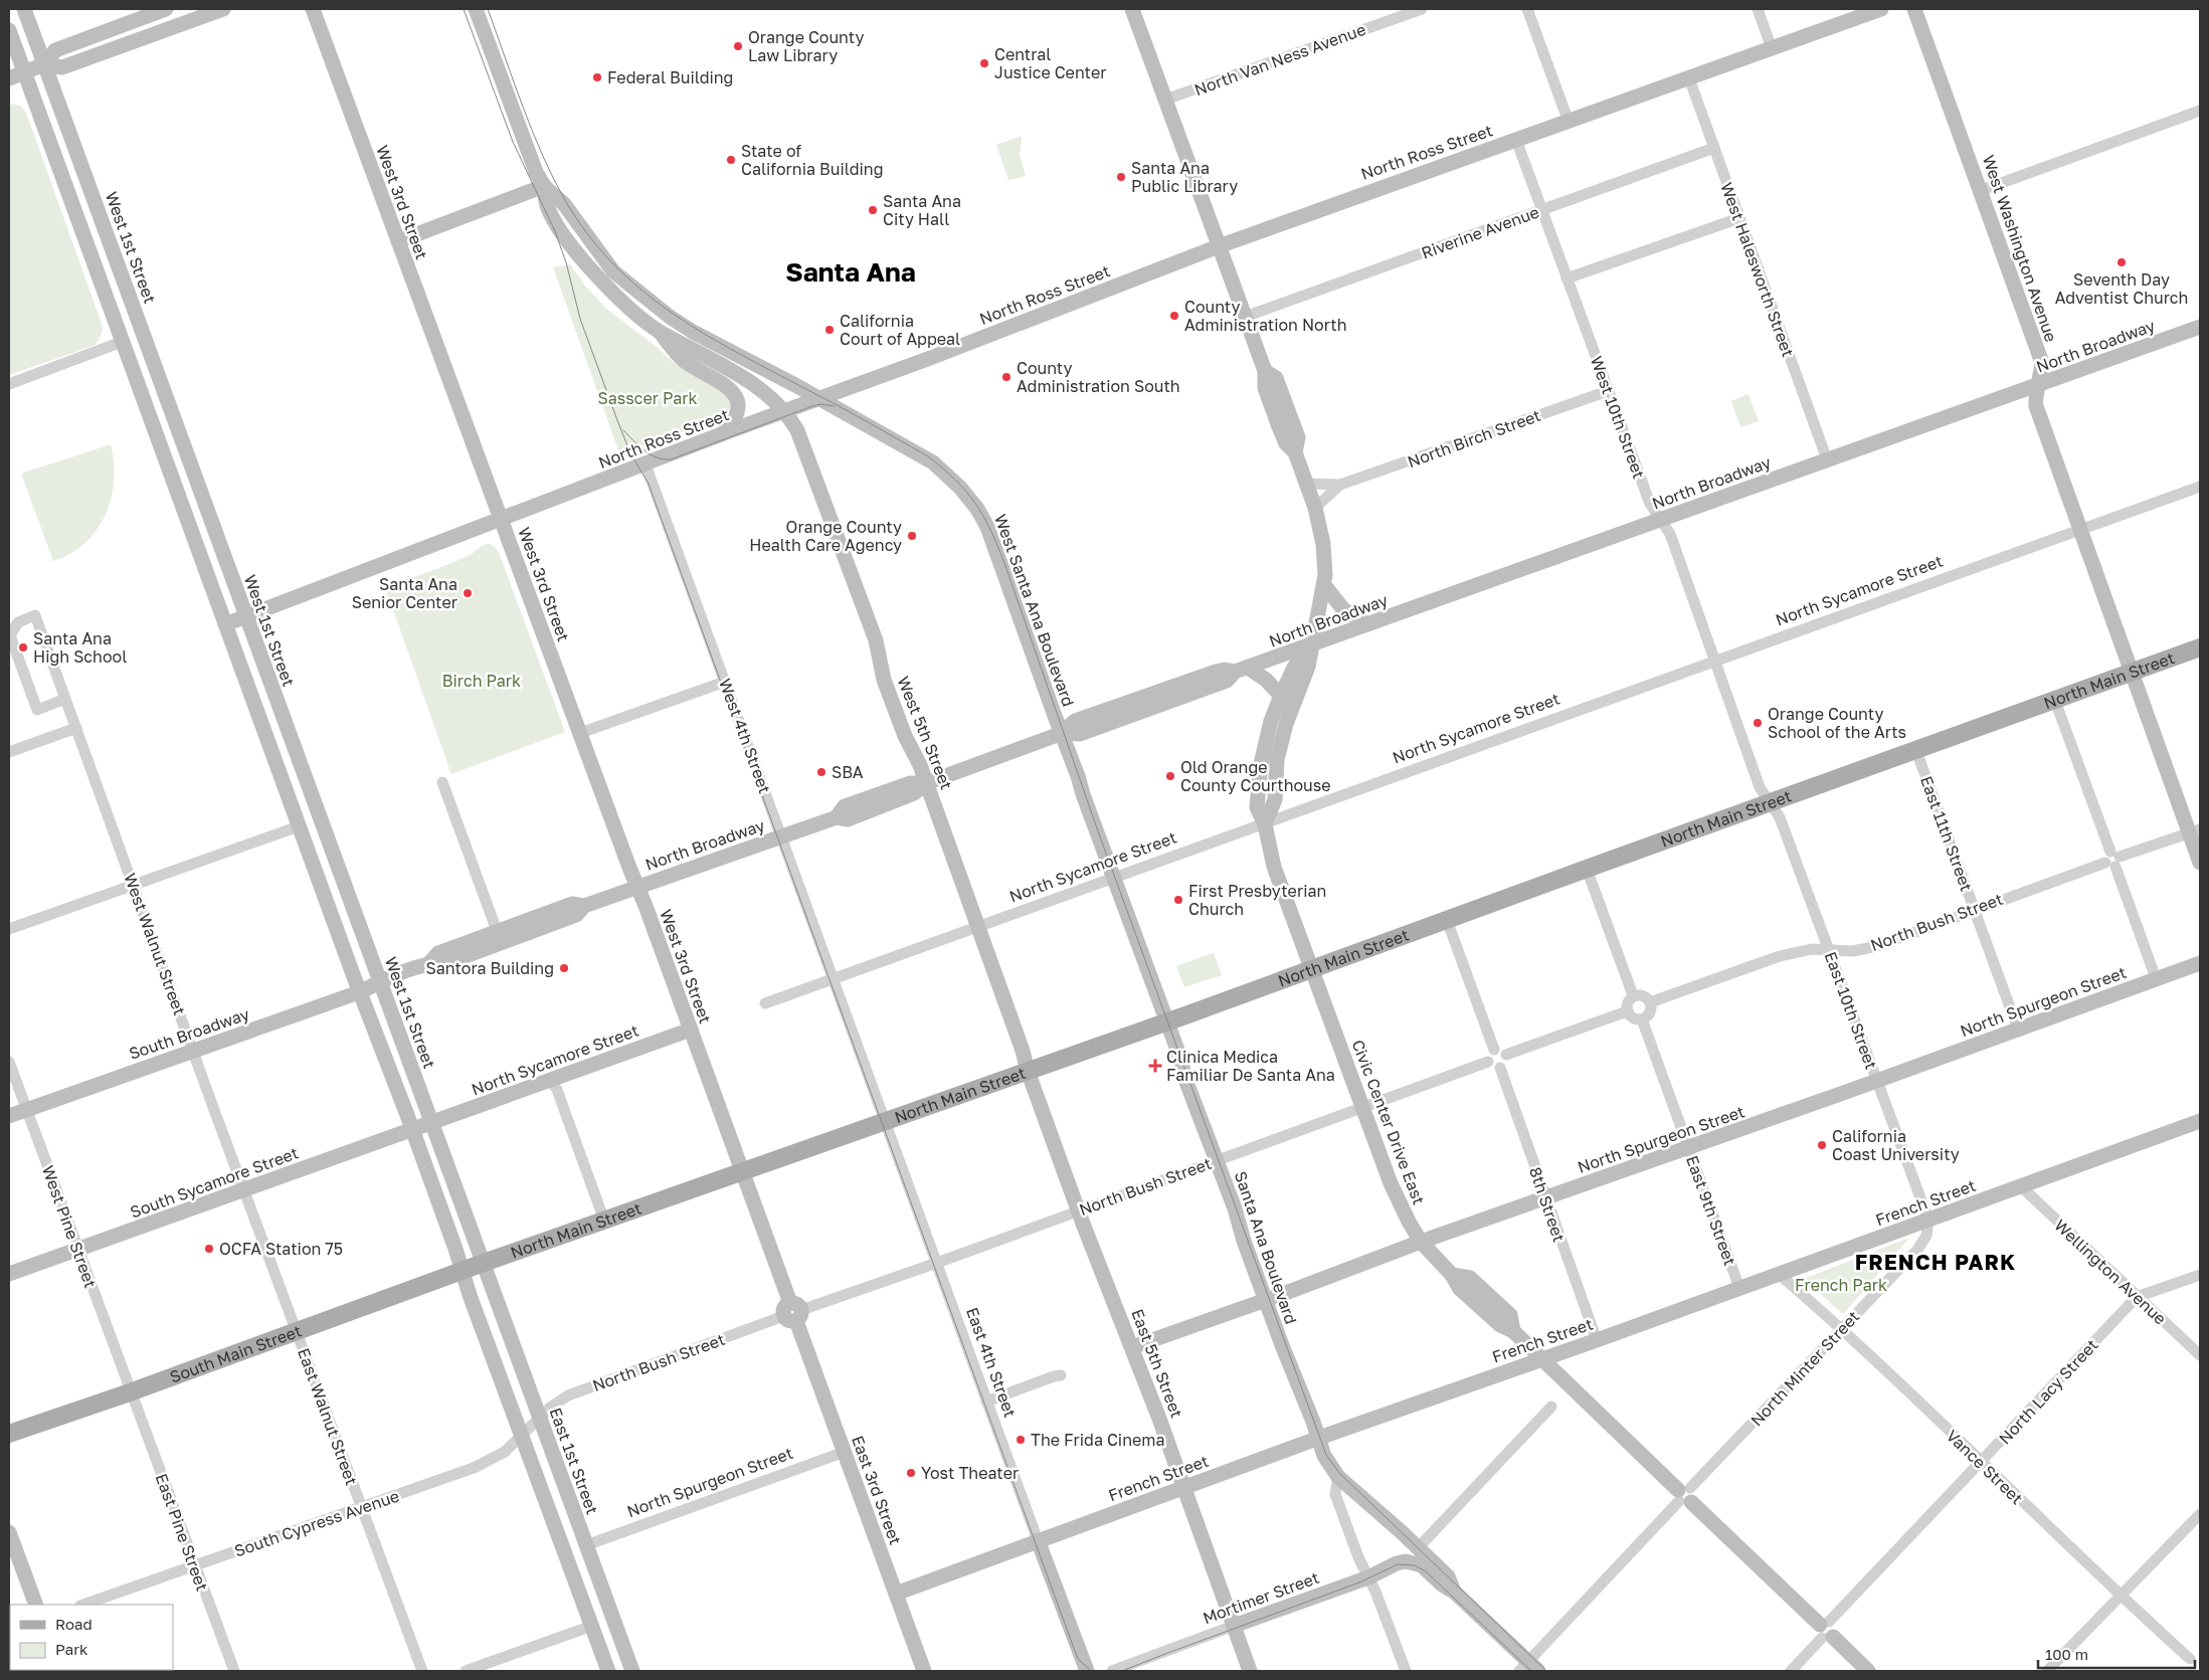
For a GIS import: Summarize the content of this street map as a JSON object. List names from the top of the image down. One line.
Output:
{"streets":{"main road":["North Ross Street","West 3rd Street","West 1st Street","West Washington Avenue","North Broadway","North Sycamore Street","West Santa Ana Boulevard","North Main Street","West 5th Street","North Spurgeon Street","South Broadway","Civic Center Drive East","South Sycamore Street","French Street","Santa Ana Boulevard","South Main Street","East 4th Street","East 5th Street","East 1st Street","East 3rd Street","Mortimer Street"],"street":["North Van Ness Avenue","Riverine Avenue","West Halesworth Street","West 10th Street","North Birch Street","West 4th Street","East 11th Street","North Bush Street","West Walnut Street","East 10th Street","8th Street","East 9th Street","West Pine Street","Wellington Avenue","North Minter Street","North Lacy Street","East Walnut Street","Vance Street","South Cypress Avenue","East Pine Street"]},"crossings":[["North Ross Street","West 3rd Street"],["North Ross Street","West 1st Street"],["North Ross Street","West Halesworth Street"],["North Ross Street","West 10th Street"],["North Ross Street","West Santa Ana Boulevard"],["North Ross Street","West 5th Street"],["North Ross Street","West 4th Street"],["West 3rd Street","North Broadway"],["West 3rd Street","North Sycamore Street"],["West 3rd Street","North Main Street"],["West 3rd Street","East 3rd Street"],["Riverine Avenue","West Halesworth Street"],["Riverine Avenue","West 10th Street"],["West 1st Street","North Broadway"],["West 1st Street","North Sycamore Street"],["West 1st Street","North Main Street"],["West 1st Street","South Broadway"],["West 1st Street","South Sycamore Street"],["West 1st Street","East 1st Street"],["West Washington Avenue","North Broadway"],["West Washington Avenue","North Sycamore Street"],["West Washington Avenue","North Main Street"],["West Washington Avenue","North Bush Street"],["West Halesworth Street","North Broadway"],["North Broadway","West 10th Street"],["North Broadway","West Santa Ana Boulevard"],["North Broadway","West 5th Street"],["North Broadway","West 4th Street"],["North Broadway","South Broadway"],["North Broadway","Civic Center Drive East"],["West 10th Street","North Birch Street"],["West 10th Street","North Sycamore Street"],["West 10th Street","North Main Street"],["West 10th Street","East 10th Street"],["North Sycamore Street","West Santa Ana Boulevard"],["North Sycamore Street","West 5th Street"],["North Sycamore Street","West 4th Street"],["North Sycamore Street","Civic Center Drive East"],["North Sycamore Street","South Sycamore Street"],["West Santa Ana Boulevard","North Main Street"],["West Santa Ana Boulevard","West 5th Street"],["West Santa Ana Boulevard","Santa Ana Boulevard"],["North Main Street","West 5th Street"],["North Main Street","West 4th Street"],["North Main Street","East 11th Street"],["North Main Street","East 10th Street"],["North Main Street","Civic Center Drive East"],["North Main Street","South Main Street"],["North Main Street","East 4th Street"],["North Main Street","East 5th Street"],["North Main Street","East 1st Street"],["North Main Street","East 3rd Street"],["West 5th Street","East 5th Street"],["West 4th Street","East 4th Street"],["East 11th Street","North Bush Street"],["East 11th Street","North Spurgeon Street"],["North Bush Street","East 10th Street"],["North Bush Street","Civic Center Drive East"],["North Bush Street","8th Street"],["North Bush Street","East 9th Street"],["North Bush Street","Santa Ana Boulevard"],["North Bush Street","East 4th Street"],["North Bush Street","East 5th Street"],["North Bush Street","East 1st Street"],["North Bush Street","East 3rd Street"],["North Bush Street","South Cypress Avenue"],["West Walnut Street","South Broadway"],["West Walnut Street","South Sycamore Street"],["West Walnut Street","South Main Street"],["West Walnut Street","East Walnut Street"],["North Spurgeon Street","East 10th Street"],["North Spurgeon Street","Civic Center Drive East"],["North Spurgeon Street","8th Street"],["North Spurgeon Street","East 9th Street"],["North Spurgeon Street","Santa Ana Boulevard"],["North Spurgeon Street","East 5th Street"],["North Spurgeon Street","East 1st Street"],["North Spurgeon Street","East 3rd Street"],["East 10th Street","French Street"],["East 10th Street","North Minter Street"],["South Broadway","West Pine Street"],["Civic Center Drive East","French Street"],["Civic Center Drive East","North Minter Street"],["Civic Center Drive East","North Lacy Street"],["South Sycamore Street","West Pine Street"],["French Street","8th Street"],["French Street","East 9th Street"],["French Street","Santa Ana Boulevard"],["French Street","Wellington Avenue"],["French Street","East 4th Street"],["French Street","East 5th Street"],["French Street","North Minter Street"],["French Street","Vance Street"],["French Street","East 3rd Street"],["West Pine Street","South Main Street"],["West Pine Street","East Pine Street"],["Santa Ana Boulevard","Mortimer Street"],["Wellington Avenue","North Lacy Street"],["South Main Street","East Walnut Street"],["South Main Street","East Pine Street"],["East 5th Street","Mortimer Street"],["North Minter Street","Vance Street"],["North Lacy Street","Vance Street"],["East Walnut Street","South Cypress Avenue"],["East 1st Street","South Cypress Avenue"],["South Cypress Avenue","East Pine Street"]],"districts":["Santa Ana","FRENCH PARK"],"parks":["Sasscer Park","Birch Park","French Park"],"places":{"other":["Orange County Law Library","Central Justice Center","Federal Building","State of California Building","Santa Ana Public Library","Santa Ana City Hall","Seventh Day Adventist Church","County Administration North","California Court of Appeal","County Administration South","Orange County Health Care Agency","Santa Ana Senior Center","Santa Ana High School","Orange County School of the Arts","SBA","Old Orange County Courthouse","First Presbyterian Church","Santora Building","California Coast University","OCFA Station 75","The Frida Cinema","Yost Theater"],"health":["Clinica Medica Familiar De Santa Ana"]},"legend":["Road","Park"],"scale_bar":"100 m"}
